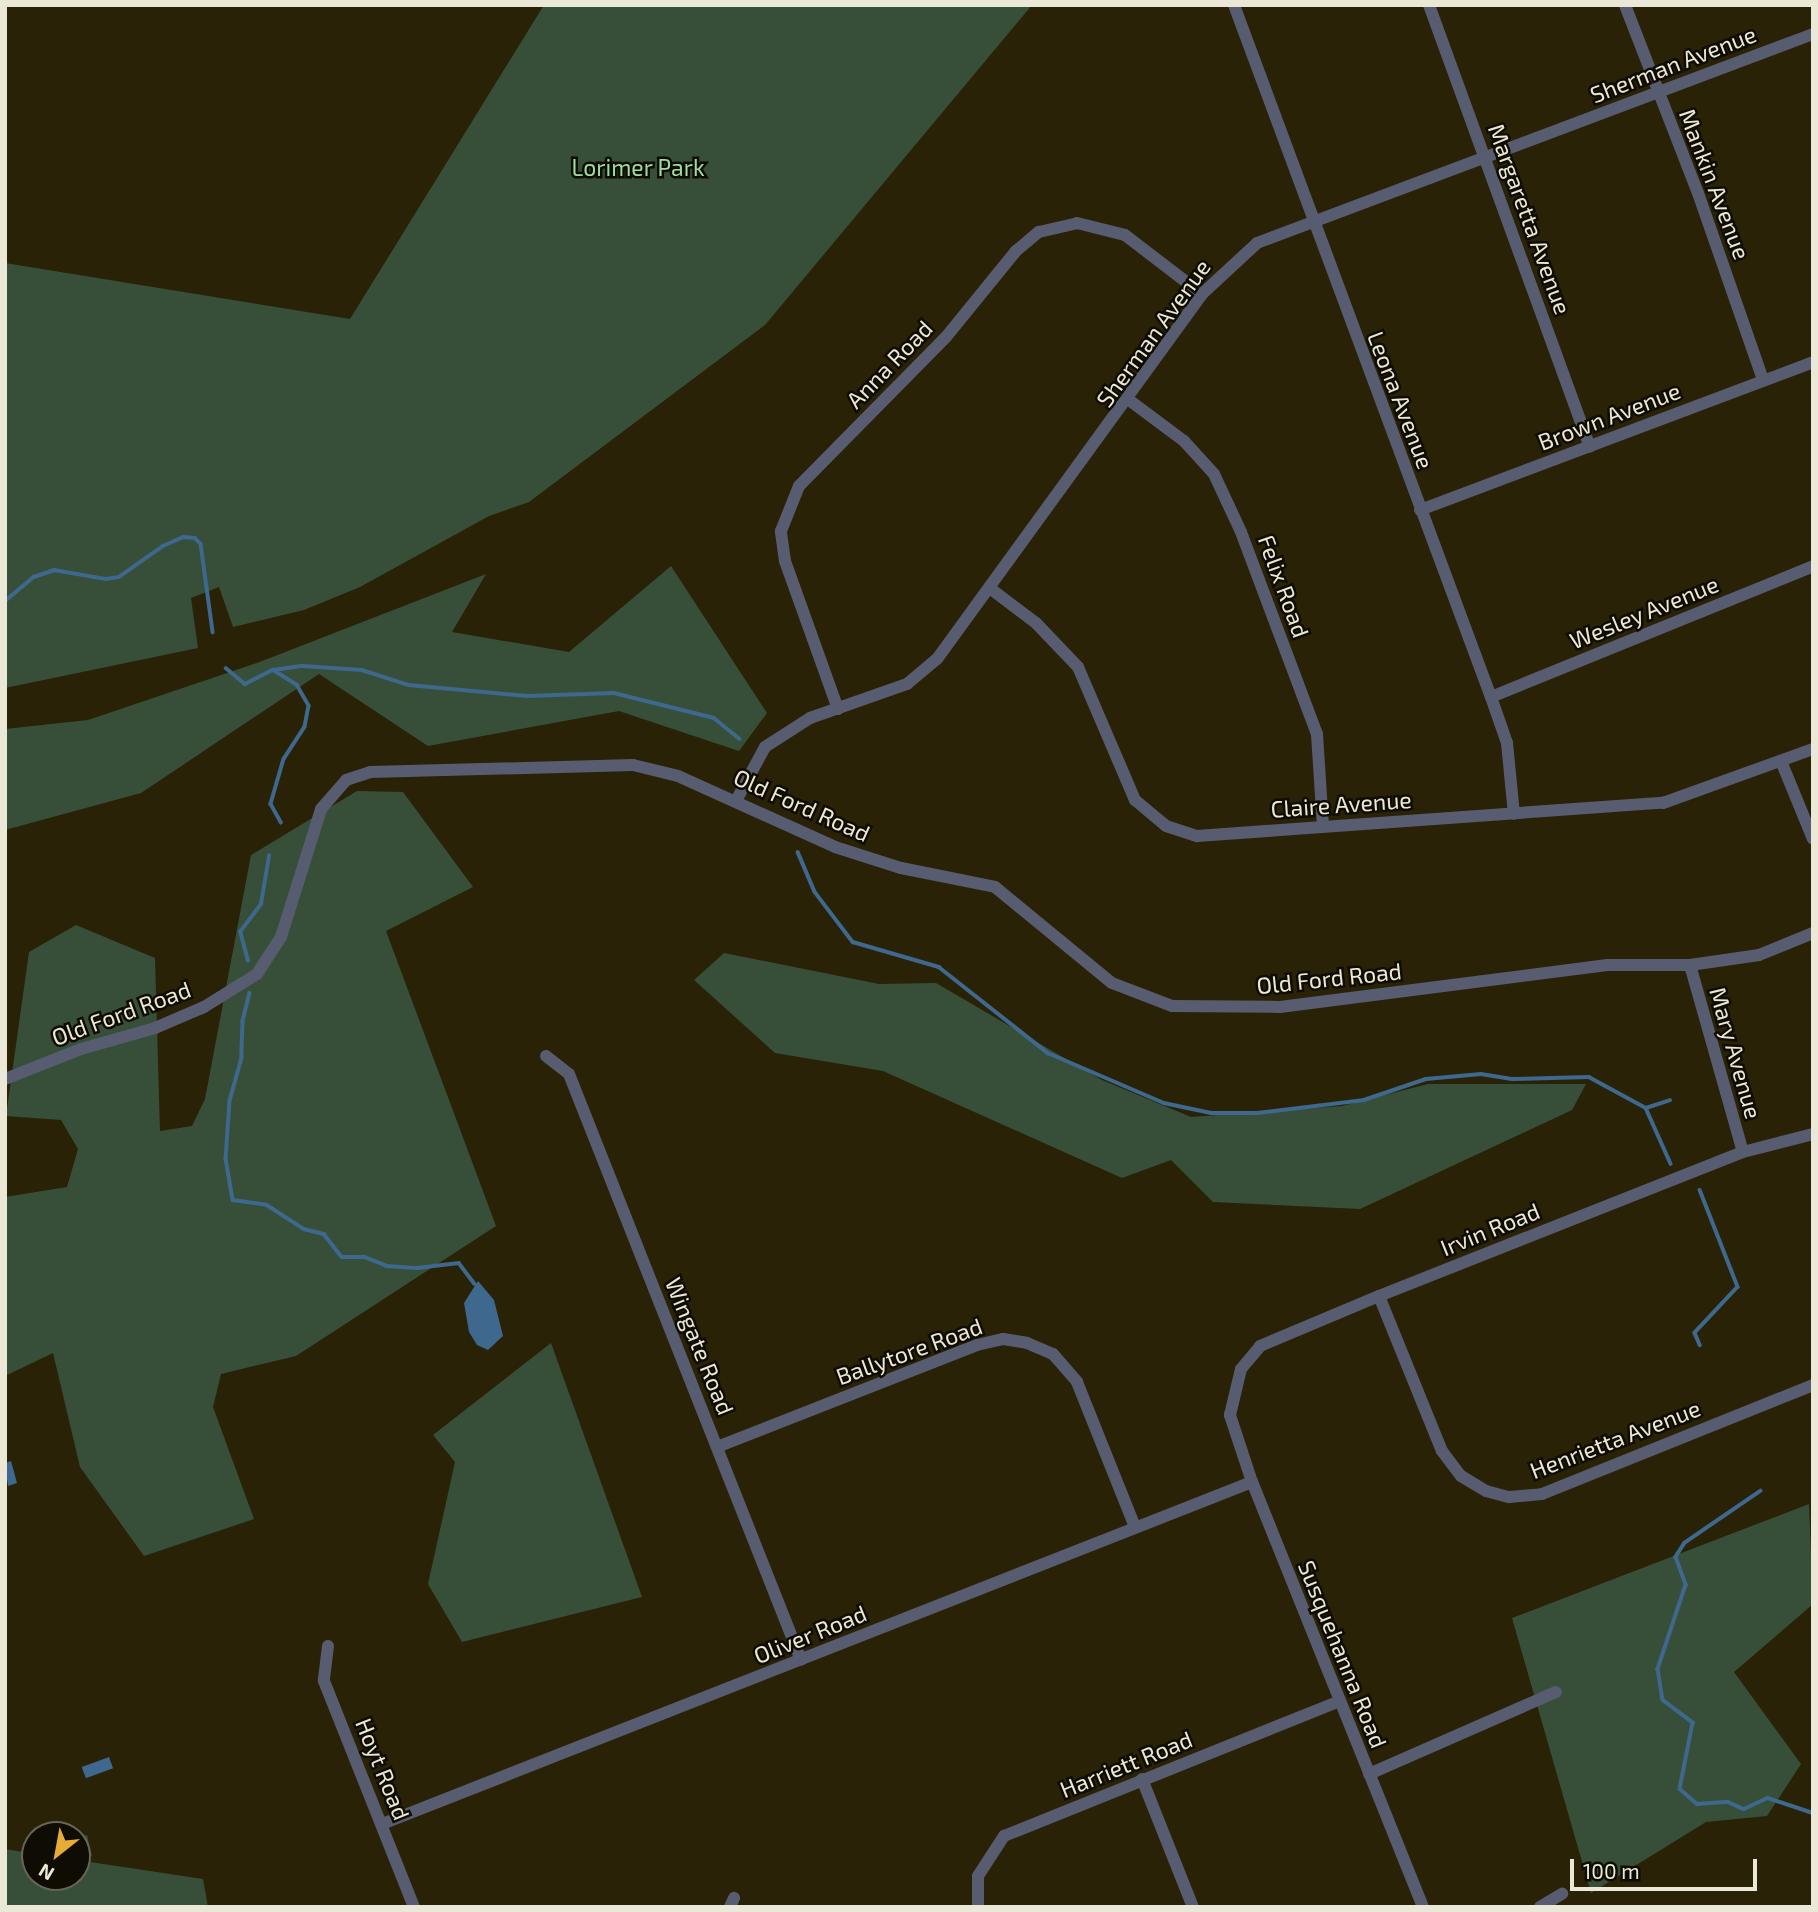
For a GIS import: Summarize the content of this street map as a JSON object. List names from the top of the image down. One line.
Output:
{"streets":{"street":["Sherman Avenue","Mankin Avenue","Margaretta Avenue","Anna Road","Leona Avenue","Brown Avenue","Felix Road","Wesley Avenue","Claire Avenue","Old Ford Road","Mary Avenue","Irvin Road","Wingate Road","Ballytore Road","Henrietta Avenue","Oliver Road","Susquehanna Road","Harriett Road","Hoyt Road"]},"crossings":[["Sherman Avenue","Mankin Avenue"],["Sherman Avenue","Margaretta Avenue"],["Sherman Avenue","Anna Road"],["Sherman Avenue","Leona Avenue"],["Sherman Avenue","Felix Road"],["Sherman Avenue","Claire Avenue"],["Sherman Avenue","Old Ford Road"],["Mankin Avenue","Brown Avenue"],["Margaretta Avenue","Brown Avenue"],["Leona Avenue","Brown Avenue"],["Leona Avenue","Wesley Avenue"],["Leona Avenue","Claire Avenue"],["Felix Road","Claire Avenue"],["Old Ford Road","Mary Avenue"],["Mary Avenue","Irvin Road"],["Irvin Road","Henrietta Avenue"],["Irvin Road","Susquehanna Road"],["Wingate Road","Ballytore Road"],["Wingate Road","Oliver Road"],["Ballytore Road","Oliver Road"],["Oliver Road","Susquehanna Road"],["Oliver Road","Hoyt Road"],["Susquehanna Road","Harriett Road"]],"parks":["Lorimer Park"],"scale_bar":"100 m","north":"bottom left"}
